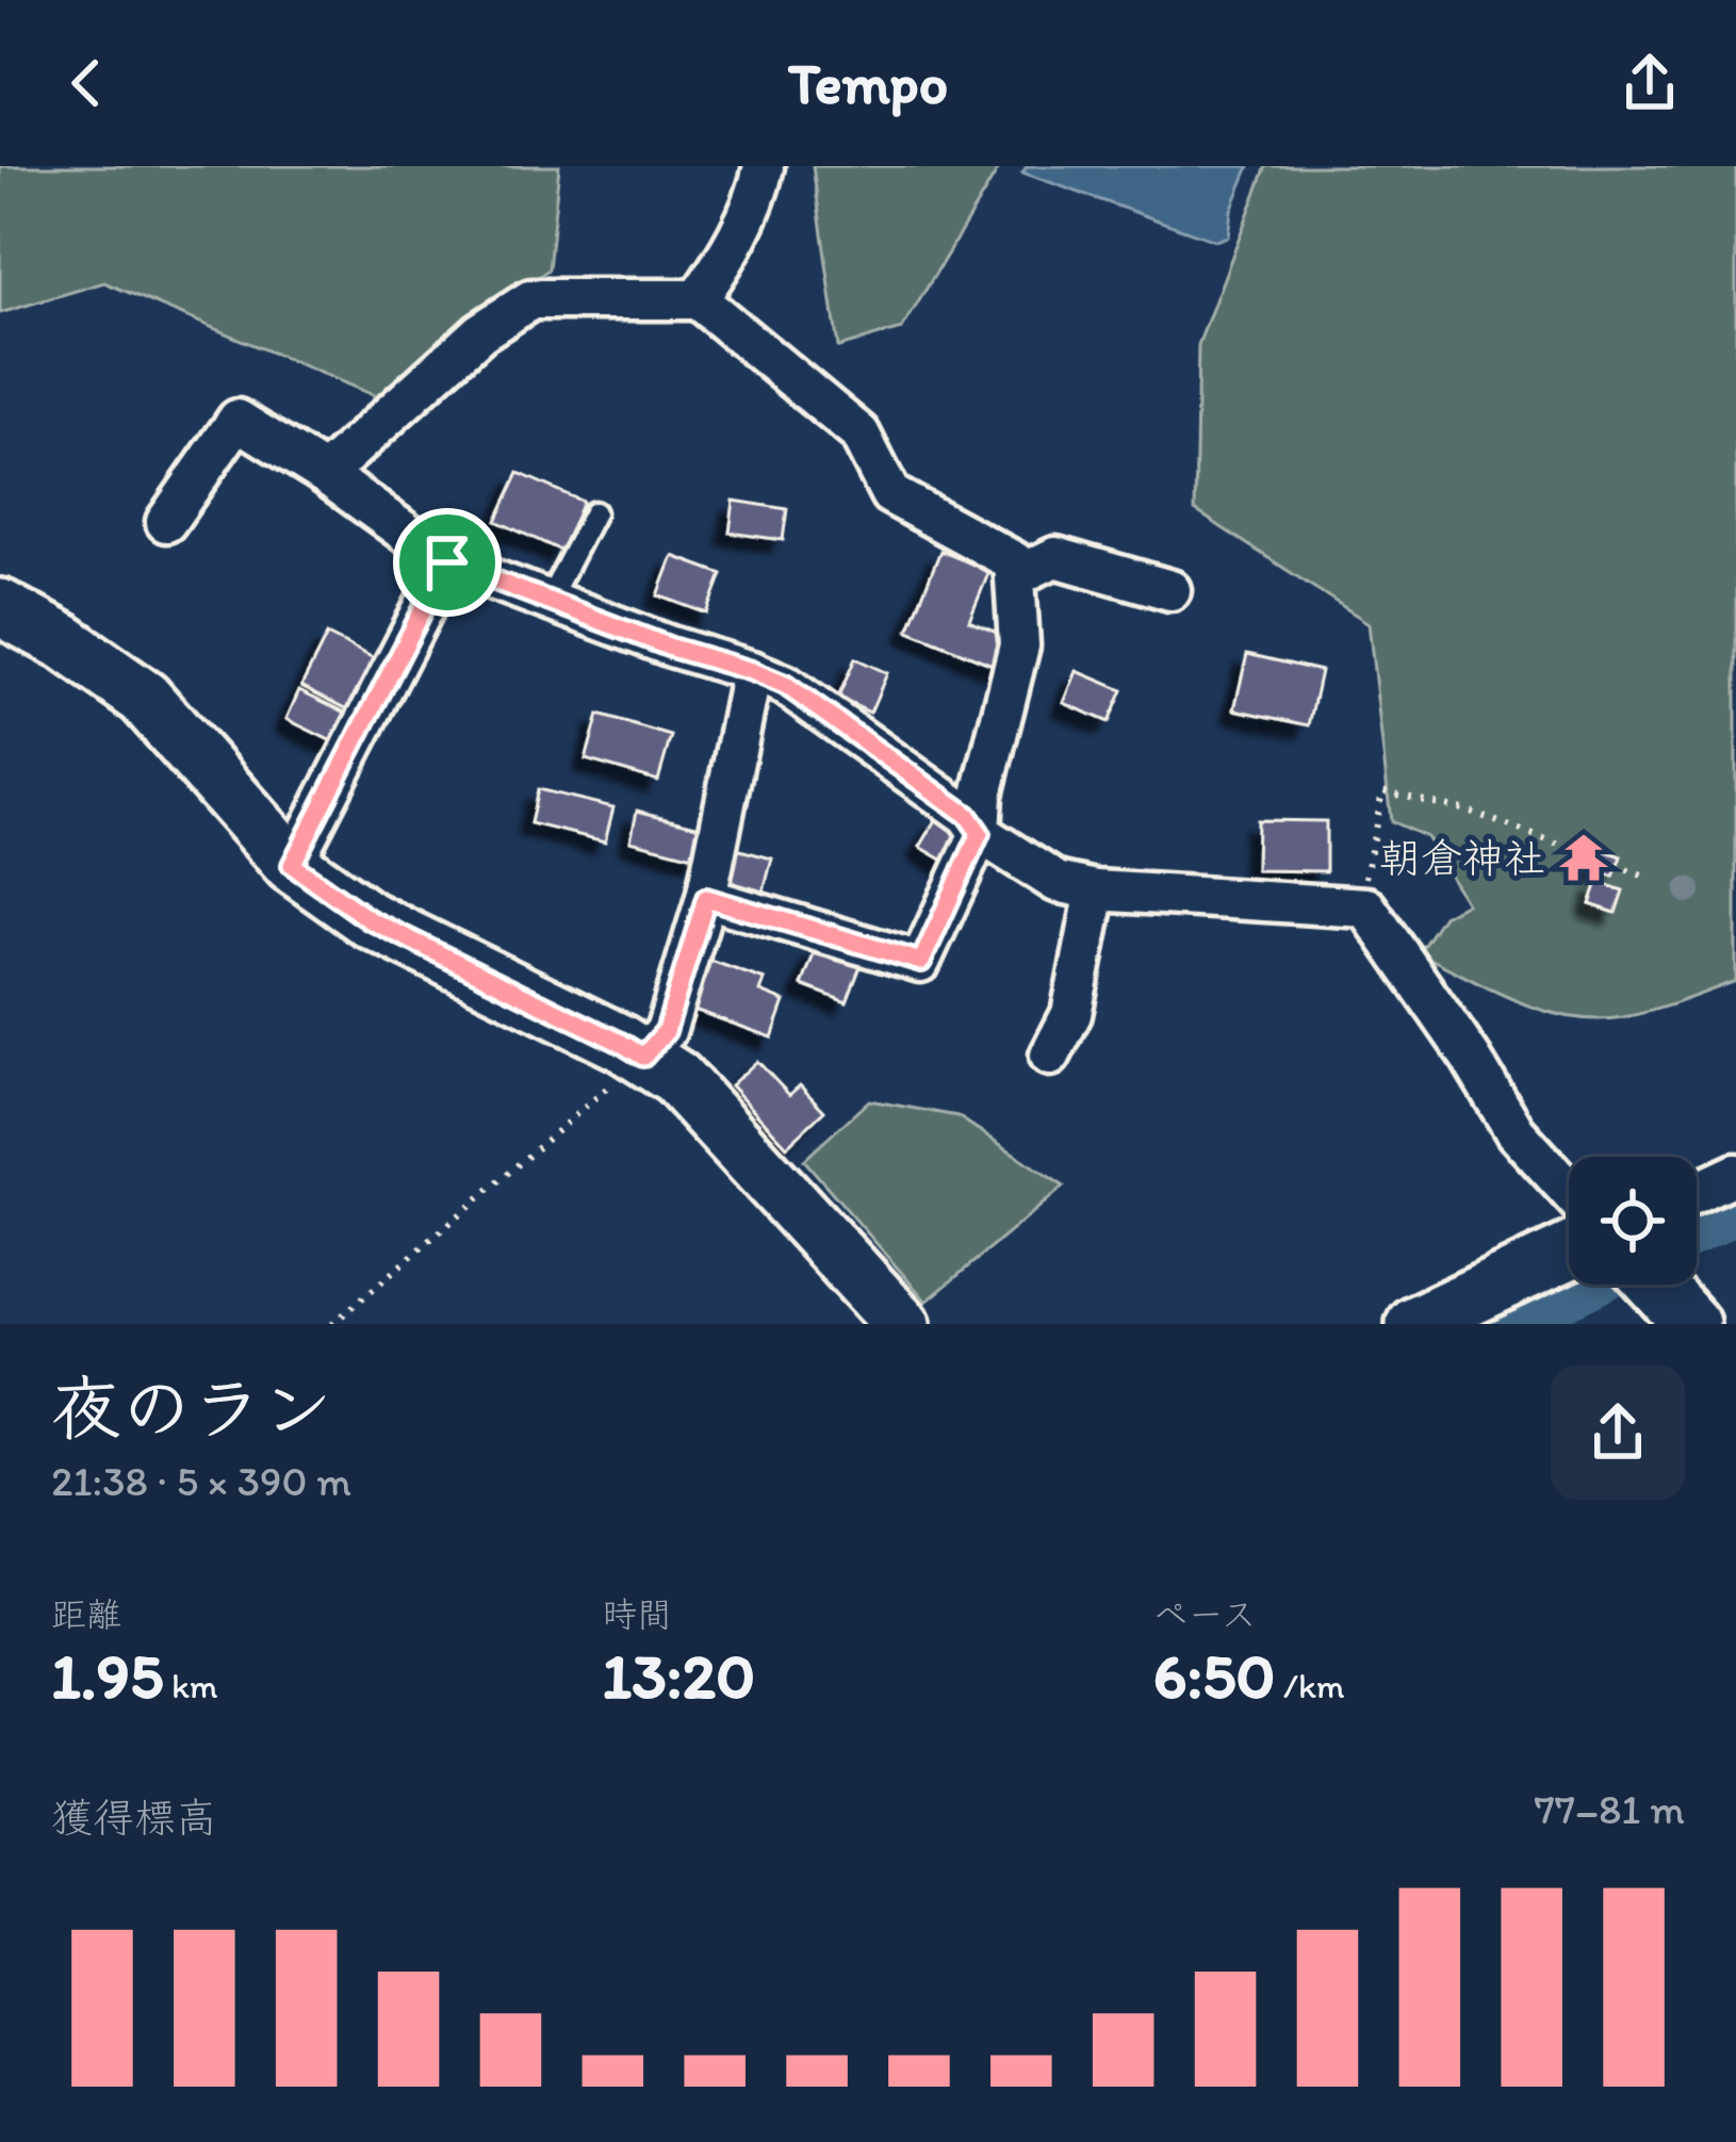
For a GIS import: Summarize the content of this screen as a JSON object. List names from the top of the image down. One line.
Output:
{"places":{"temple":["朝倉神社"]},"page":{"header":"Tempo","heading":["夜のラン","21:38 · 5 × 390 m"],"stats":[["距離","1.95 km"],["時間","13:20"],["ペース","6:50 /km"]],"chart":["獲得標高","77–81 m"]}}
